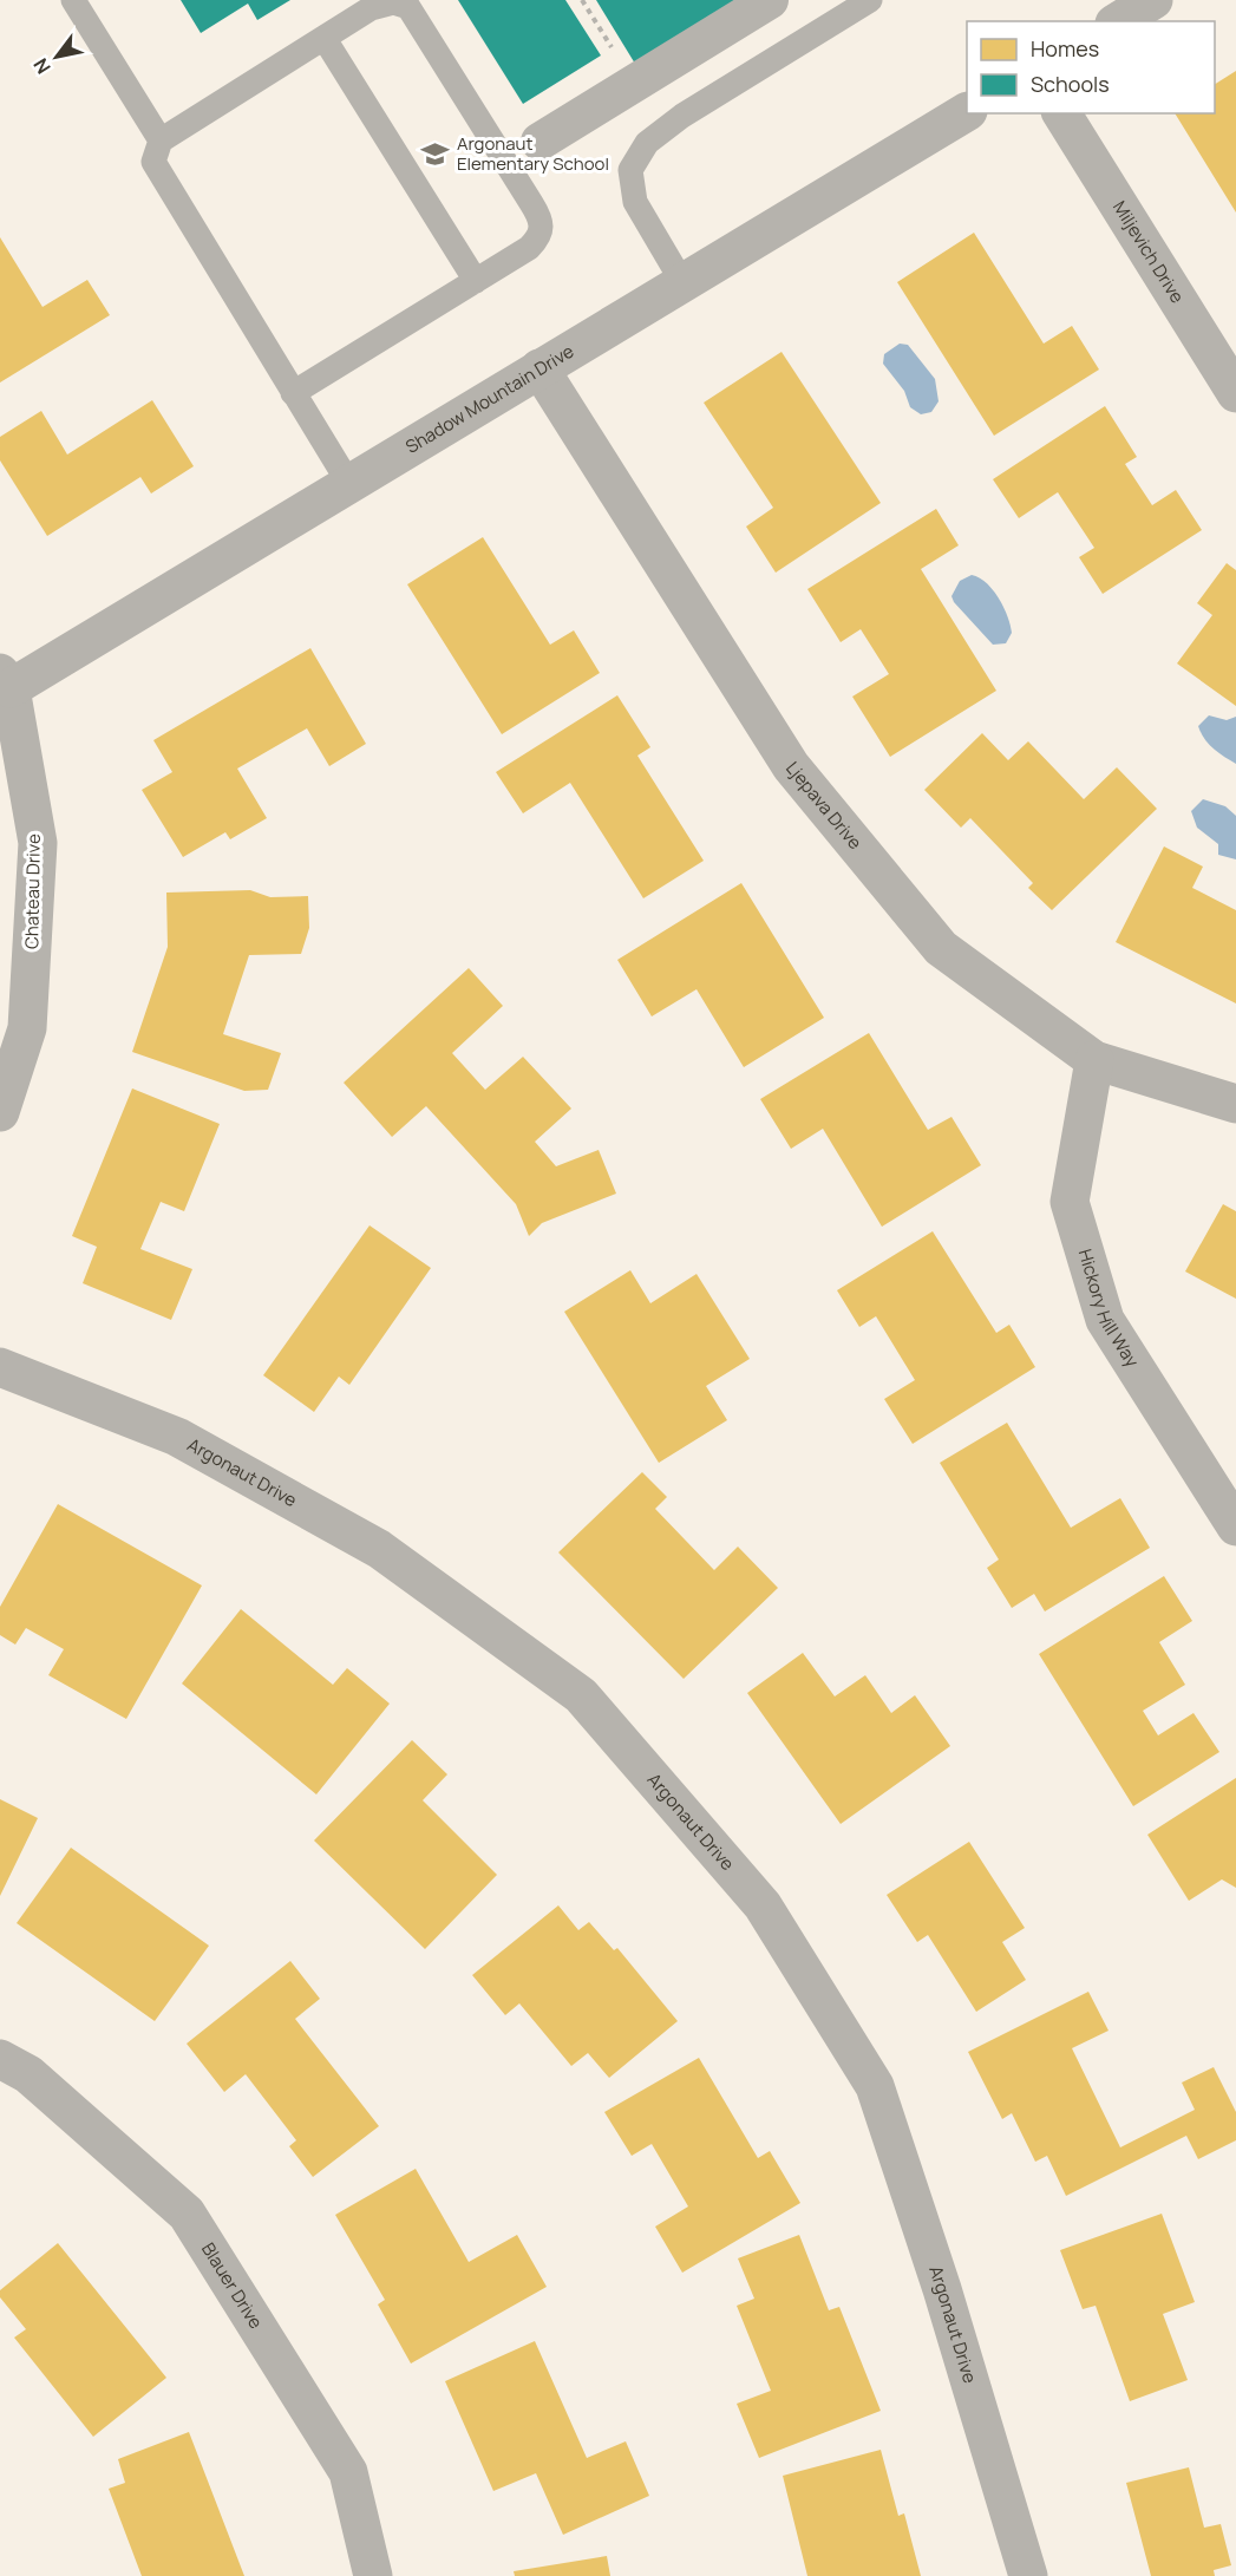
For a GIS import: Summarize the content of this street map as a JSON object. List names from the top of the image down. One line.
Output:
{"streets":{"street":["Miljevich Drive","Shadow Mountain Drive","Ljepava Drive","Chateau Drive","Hickory Hill Way","Argonaut Drive","Blauer Drive"]},"crossings":[["Shadow Mountain Drive","Ljepava Drive"],["Shadow Mountain Drive","Chateau Drive"],["Ljepava Drive","Hickory Hill Way"]],"places":{"school or university":["Argonaut Elementary School"]},"legend":["Homes","Schools"],"north":"bottom left"}
